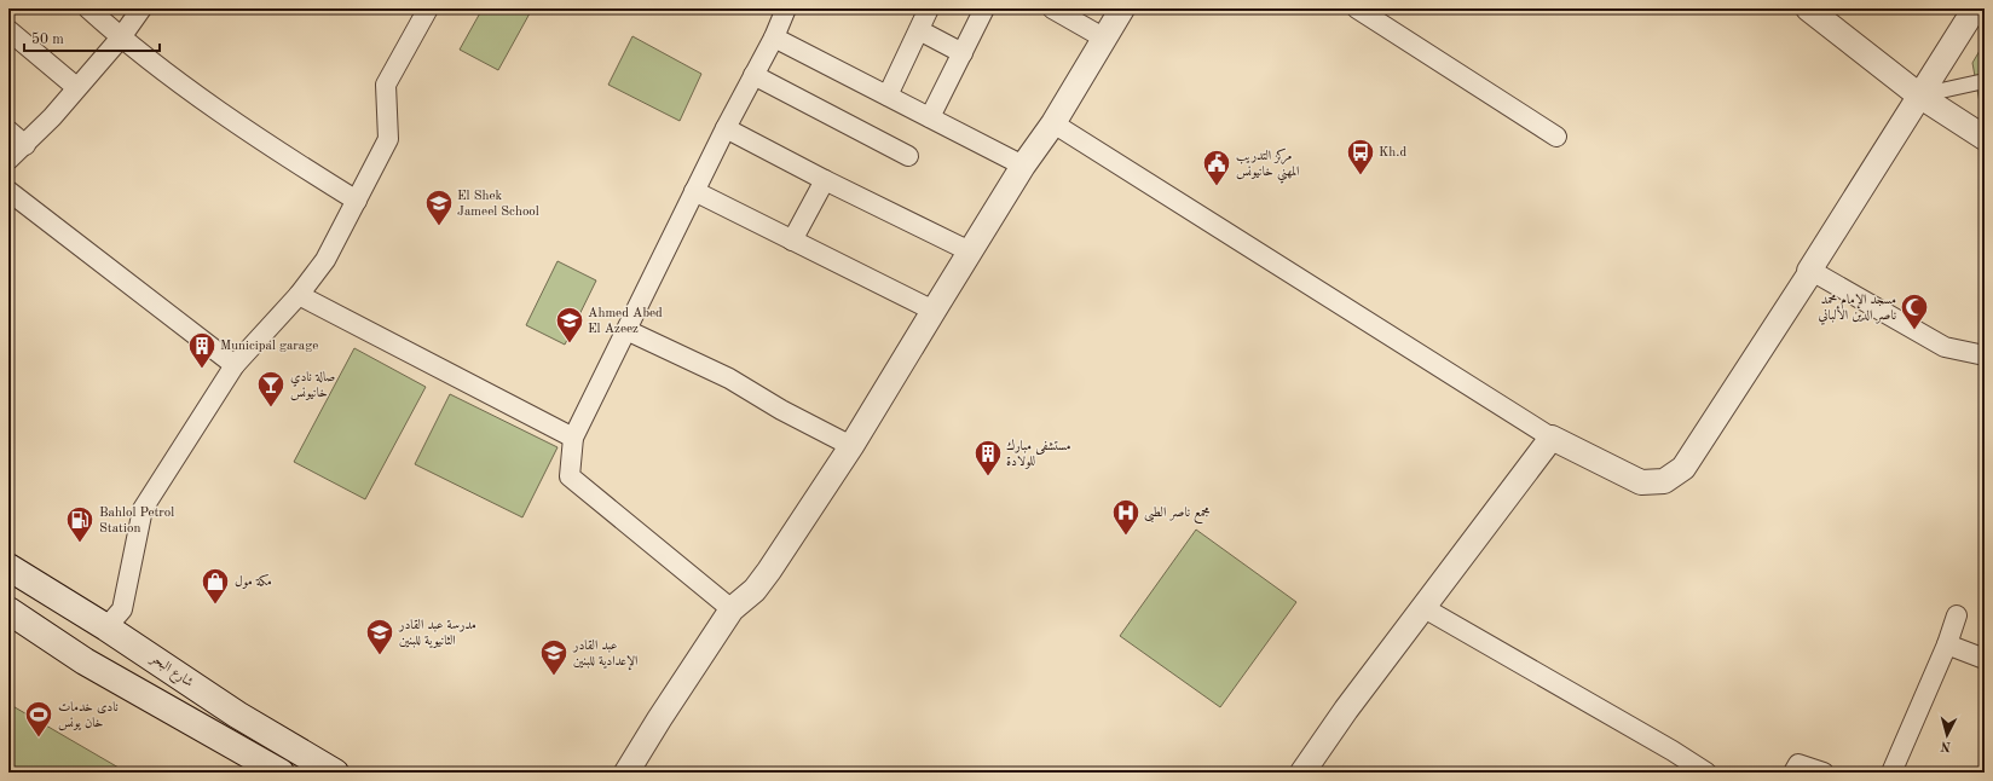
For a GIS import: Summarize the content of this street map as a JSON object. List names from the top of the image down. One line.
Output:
{"streets":{"main road":["شارع البحر"]},"places":{"bus stop":["Kh.d"],"public building":["مركز التدريب المهني خانيونس"],"school or university":["El Shek Jameel School","Ahmed Abed El Azeez","مدرسة عبد القادر الثانيوية للبنين","عبد القادر الإعدادية للبنين"],"mosque":["مسجد الإمام محمد ناصر الدين الألباني"],"building":["Municipal garage","مستشفى مبارك للولادة"],"bar":["صالة نادي خانيونس"],"hospital":["مجمع ناصر الطبى"],"fuel station":["Bahlol Petrol Station"],"shop":["مكة مول"],"sports":["نادى خدمات خان يونس"]},"scale_bar":"50 m","north":"bottom"}
